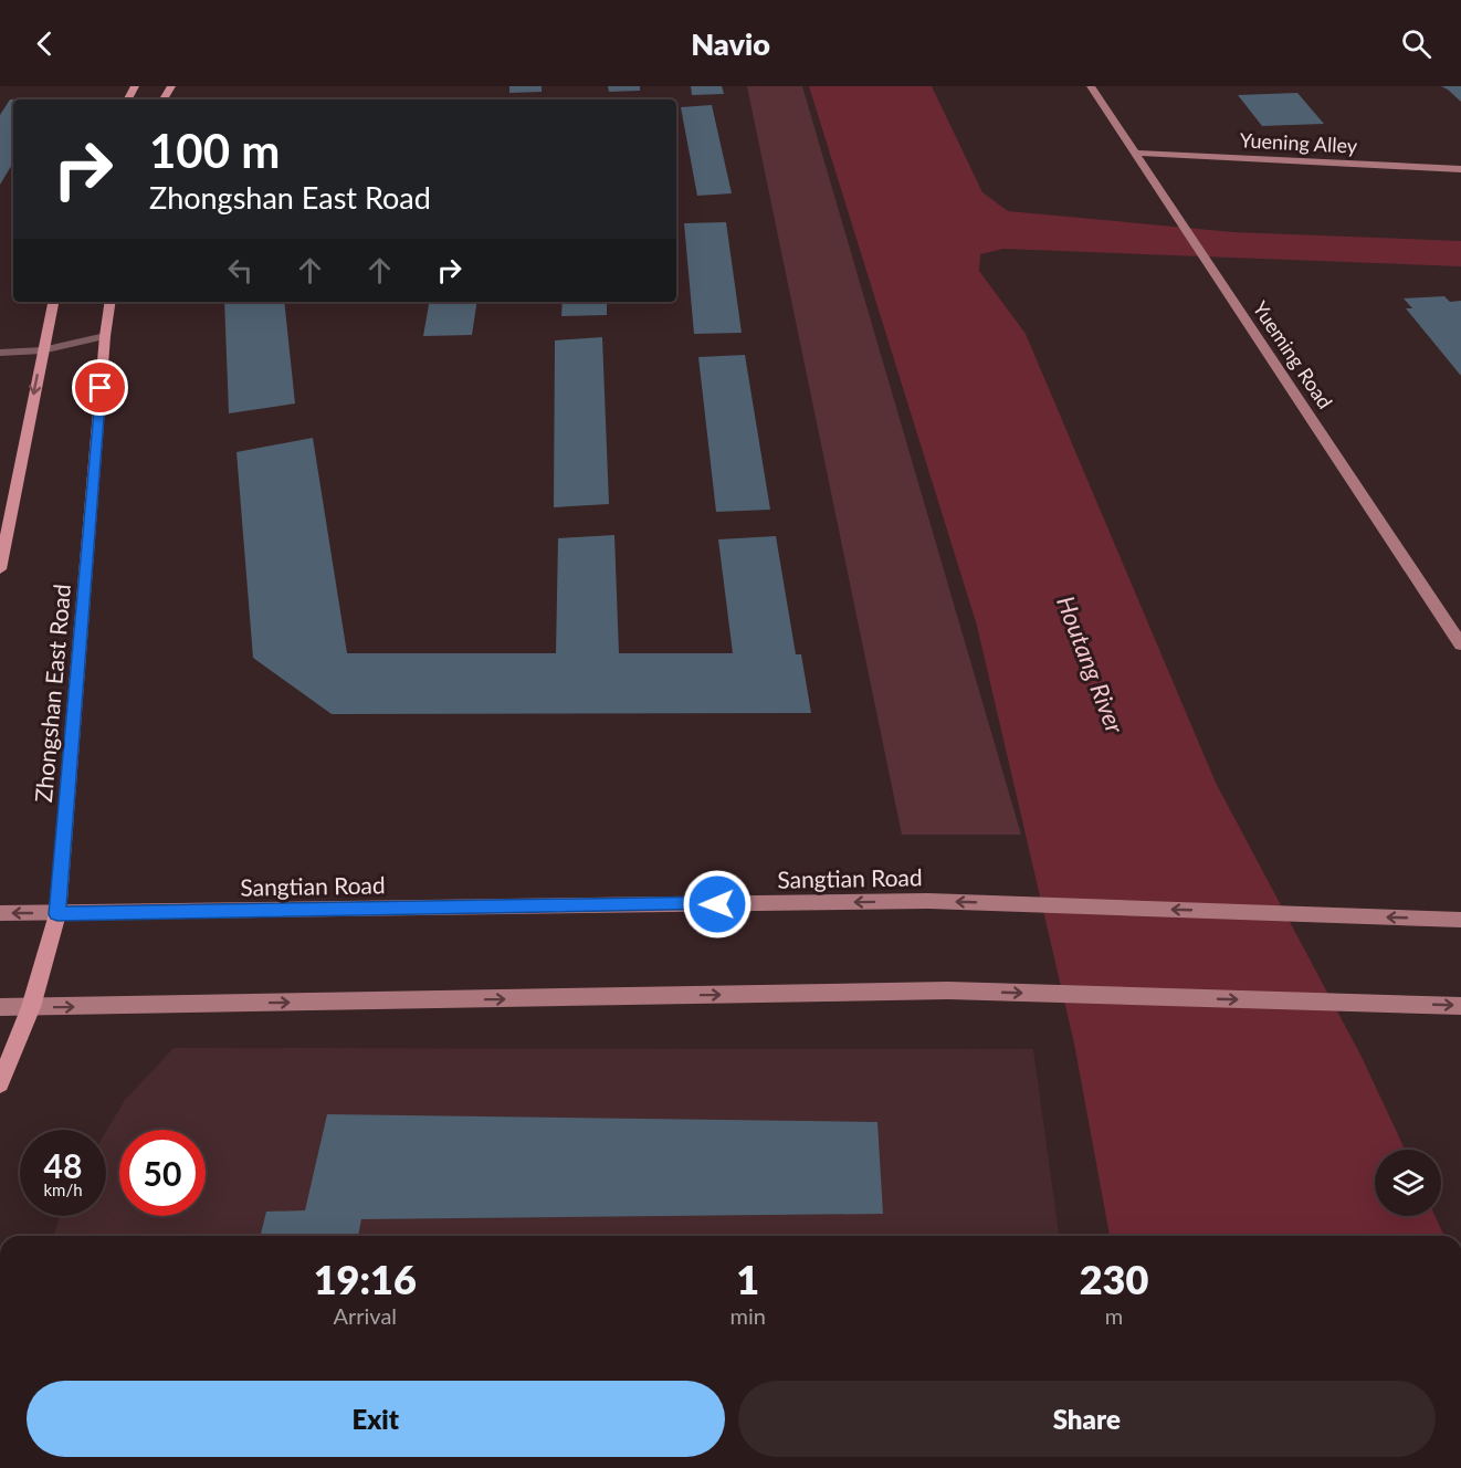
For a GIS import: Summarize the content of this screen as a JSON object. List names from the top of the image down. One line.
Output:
{"streets":{"main road":["Yuening Alley","Yueming Road","Zhongshan East Road","Sangtian Road"]},"crossings":[["Yuening Alley","Yueming Road"],["Zhongshan East Road","Sangtian Road"]],"water":["Houtang River"],"page":{"header":"Navio","turn":["100 m","Zhongshan East Road"],"speed":"48 km/h","limit":"50","eta":["19:16","Arrival","1","min","230","m"],"buttons":["Exit","Share"]}}
